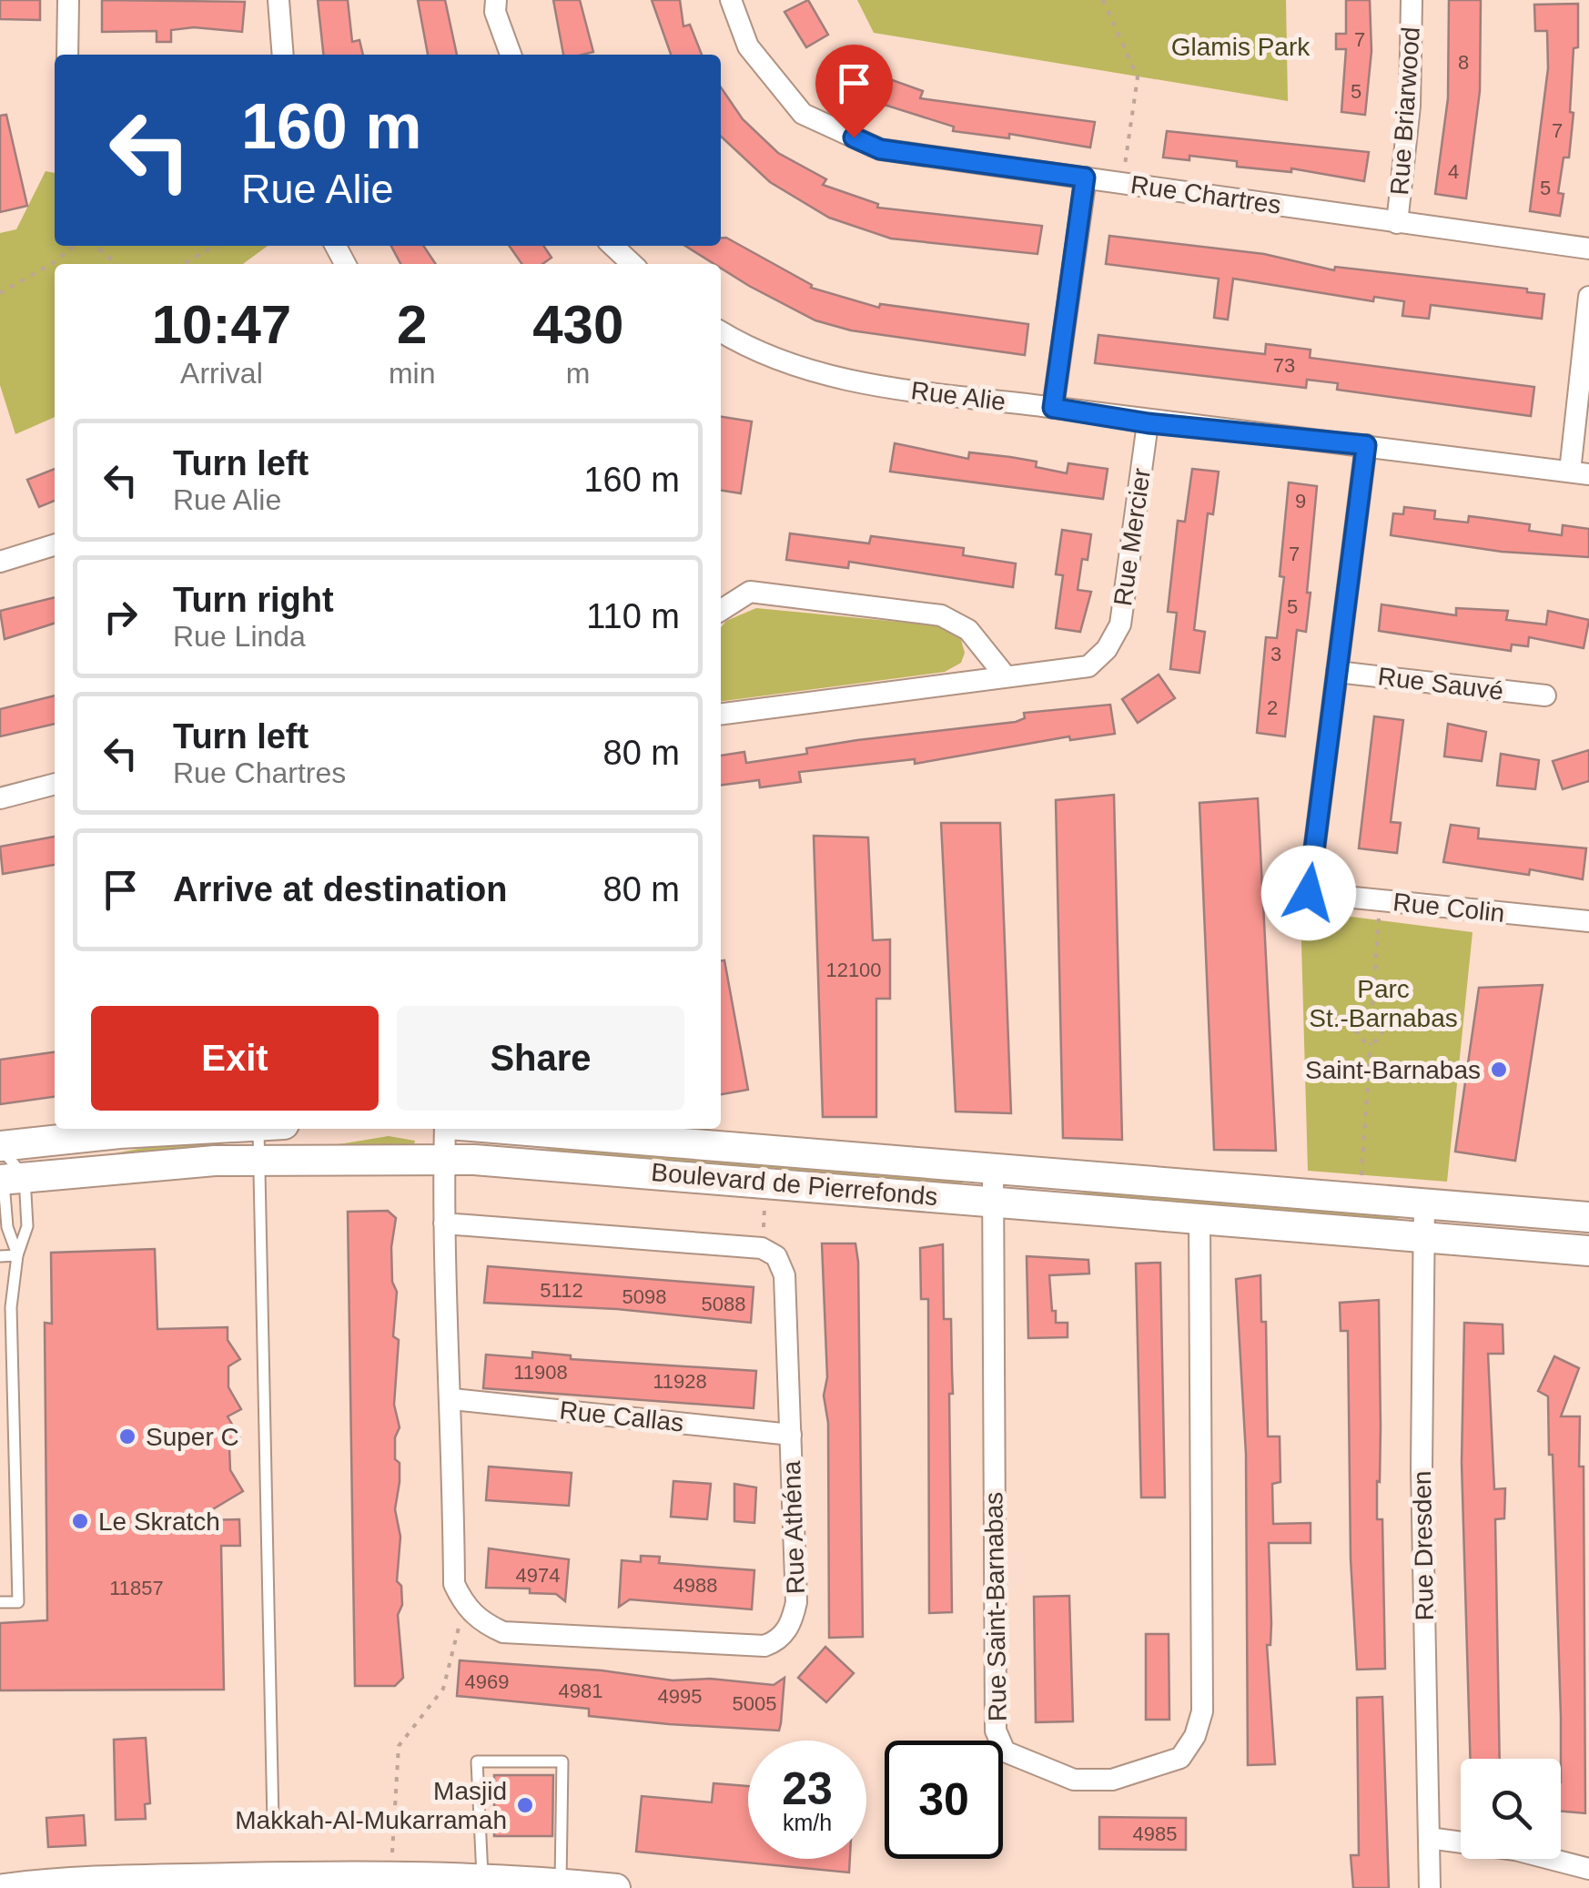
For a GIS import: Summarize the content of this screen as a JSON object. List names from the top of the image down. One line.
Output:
{"streets":{"main road":["Boulevard de Pierrefonds"],"street":["Rue Briarwood","Rue Chartres","Rue Alie","Rue Mercier","Rue Sauvé","Rue Colin","Rue Callas","Rue Athéna","Rue Dresden","Rue Saint-Barnabas"]},"crossings":[["Rue Briarwood","Rue Chartres"],["Rue Alie","Rue Mercier"],["Rue Sauvé","Rue Colin"],["Boulevard de Pierrefonds","Rue Dresden"],["Boulevard de Pierrefonds","Rue Saint-Barnabas"],["Rue Callas","Rue Athéna"]],"parks":["Glamis Park","Parc St.-Barnabas"],"places":["Saint-Barnabas","Super C","Le Skratch","Masjid Makkah-Al-Mukarramah"],"house_numbers":["7","8","5","7","4","5","73","9","7","5","3","2","12100","5112","5098","5088","11908","11928","4974","4988","11857","4969","4981","4995","5005","4985"],"page":{"turn":["160 m","Rue Alie"],"eta":["10:47","Arrival","2","min","430","m"],"list":[{"name":"Turn left","note":"Rue Alie","value":"160 m"},{"name":"Turn right","note":"Rue Linda","value":"110 m"},{"name":"Turn left","note":"Rue Chartres","value":"80 m"},{"name":"Arrive at destination","value":"80 m"}],"buttons":["Exit","Share"],"speed":"23 km/h","limit":"30"}}
